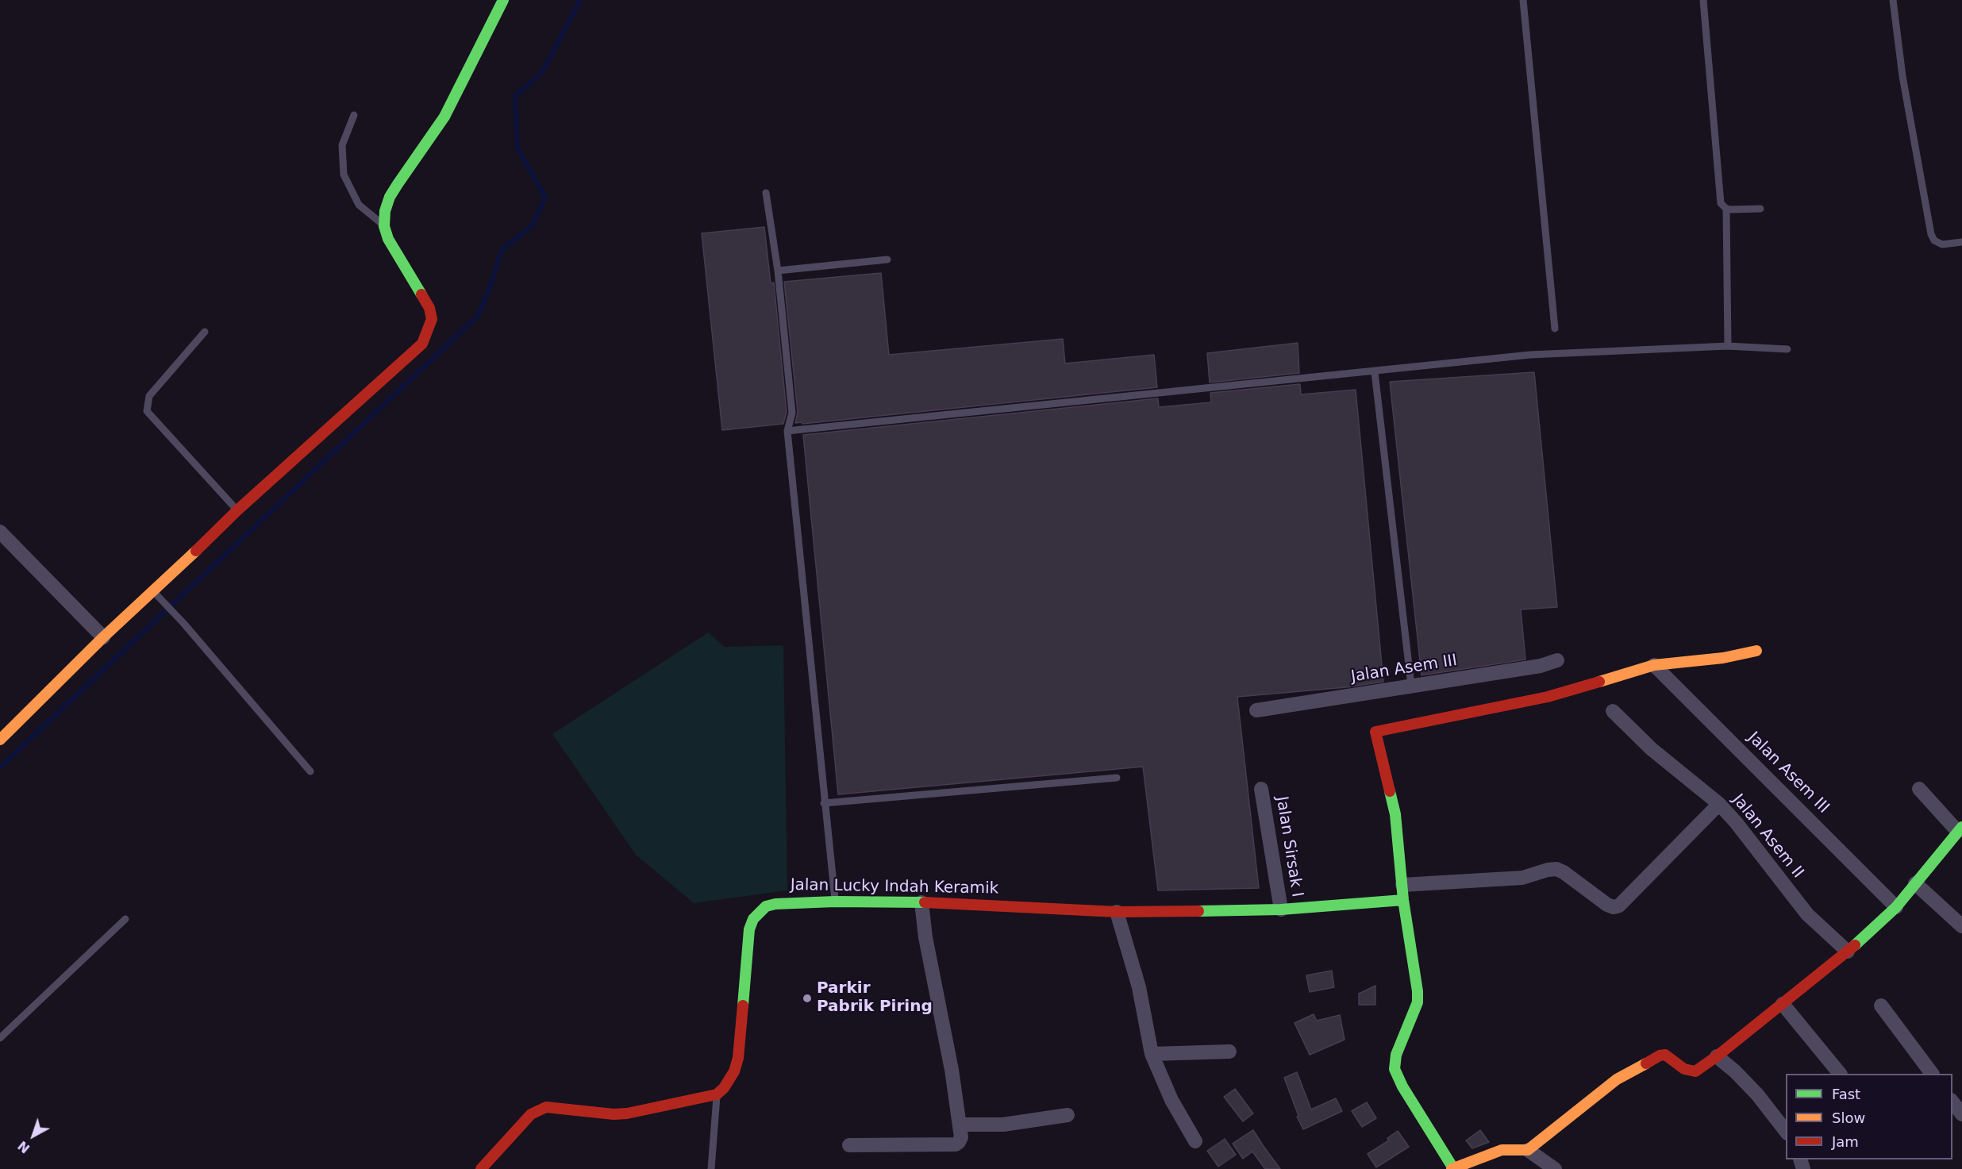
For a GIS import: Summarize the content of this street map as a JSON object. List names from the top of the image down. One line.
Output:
{"streets":{"street":["Jalan Asem III","Jalan Asem II","Jalan Sirsak I","Jalan Lucky Indah Keramik"]},"crossings":[["Jalan Sirsak I","Jalan Lucky Indah Keramik"]],"places":["Parkir Pabrik Piring"],"legend":["Fast","Slow","Jam"],"north":"bottom left"}
